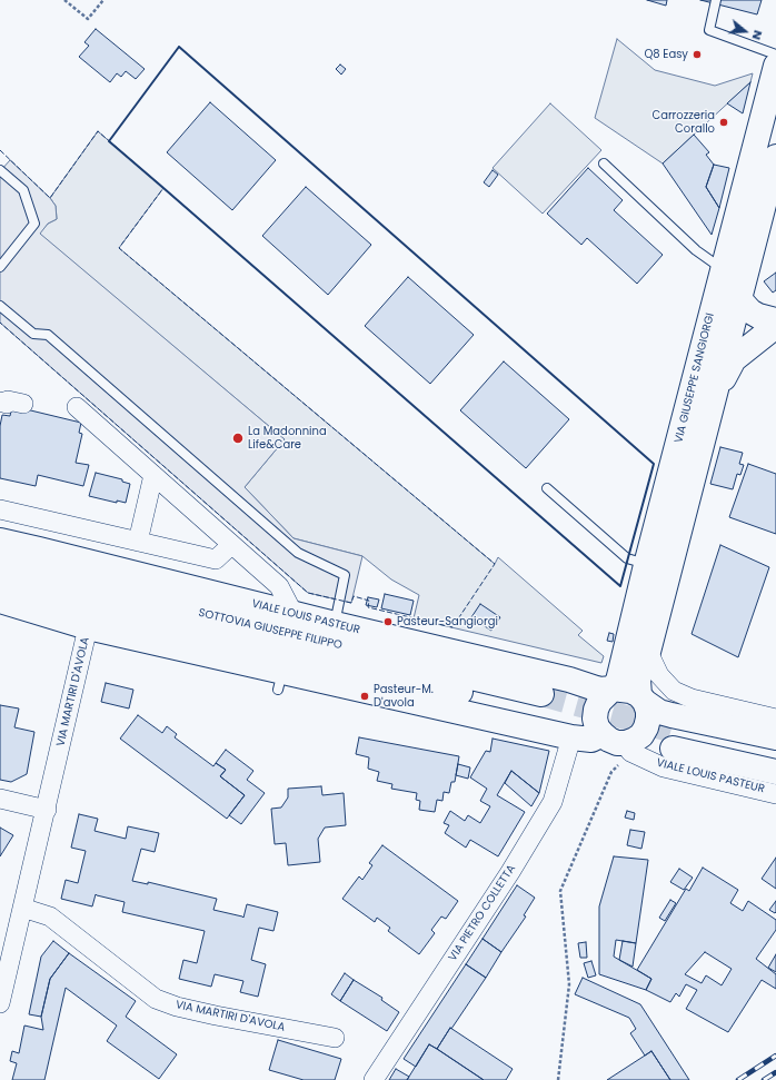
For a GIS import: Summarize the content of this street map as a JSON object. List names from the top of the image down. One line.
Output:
{"streets":{"main road":["VIA GIUSEPPE SANGIORGI","VIALE LOUIS PASTEUR","SOTTOVIA GIUSEPPE FILIPPO"],"street":["VIA MARTIRI D'AVOLA","VIA PIETRO COLLETTA"]},"crossings":[["VIA GIUSEPPE SANGIORGI","VIALE LOUIS PASTEUR"]],"places":["Q8 Easy","Carrozzeria Corallo","La Madonnina Life&Care","Pasteur-Sangiorgi","Pasteur-M. D'avola"],"north":"right"}
